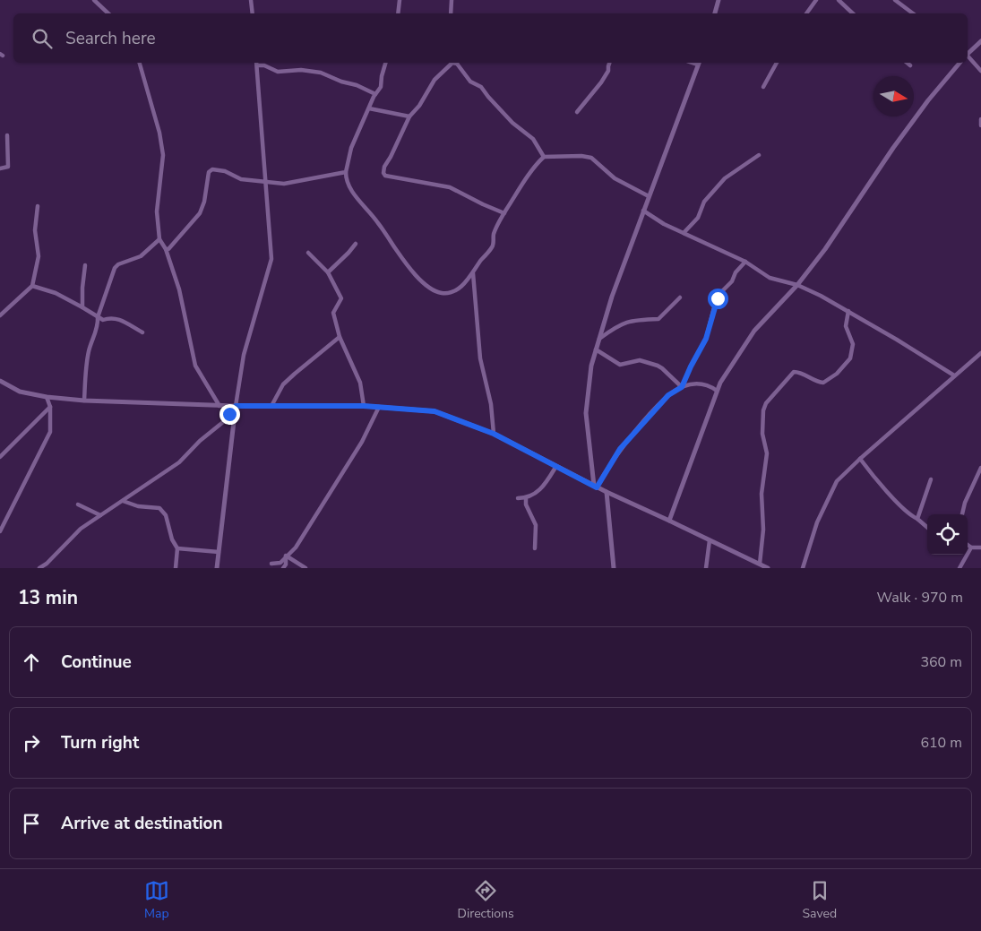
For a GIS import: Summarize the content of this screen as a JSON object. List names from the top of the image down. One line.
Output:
{"north":"right","page":{"search":"Search here","heading":["13 min","Walk · 970 m"],"list":[["Continue","360 m"],["Turn right","610 m"],"Arrive at destination"],"nav":["Map","Directions","Saved"]}}
